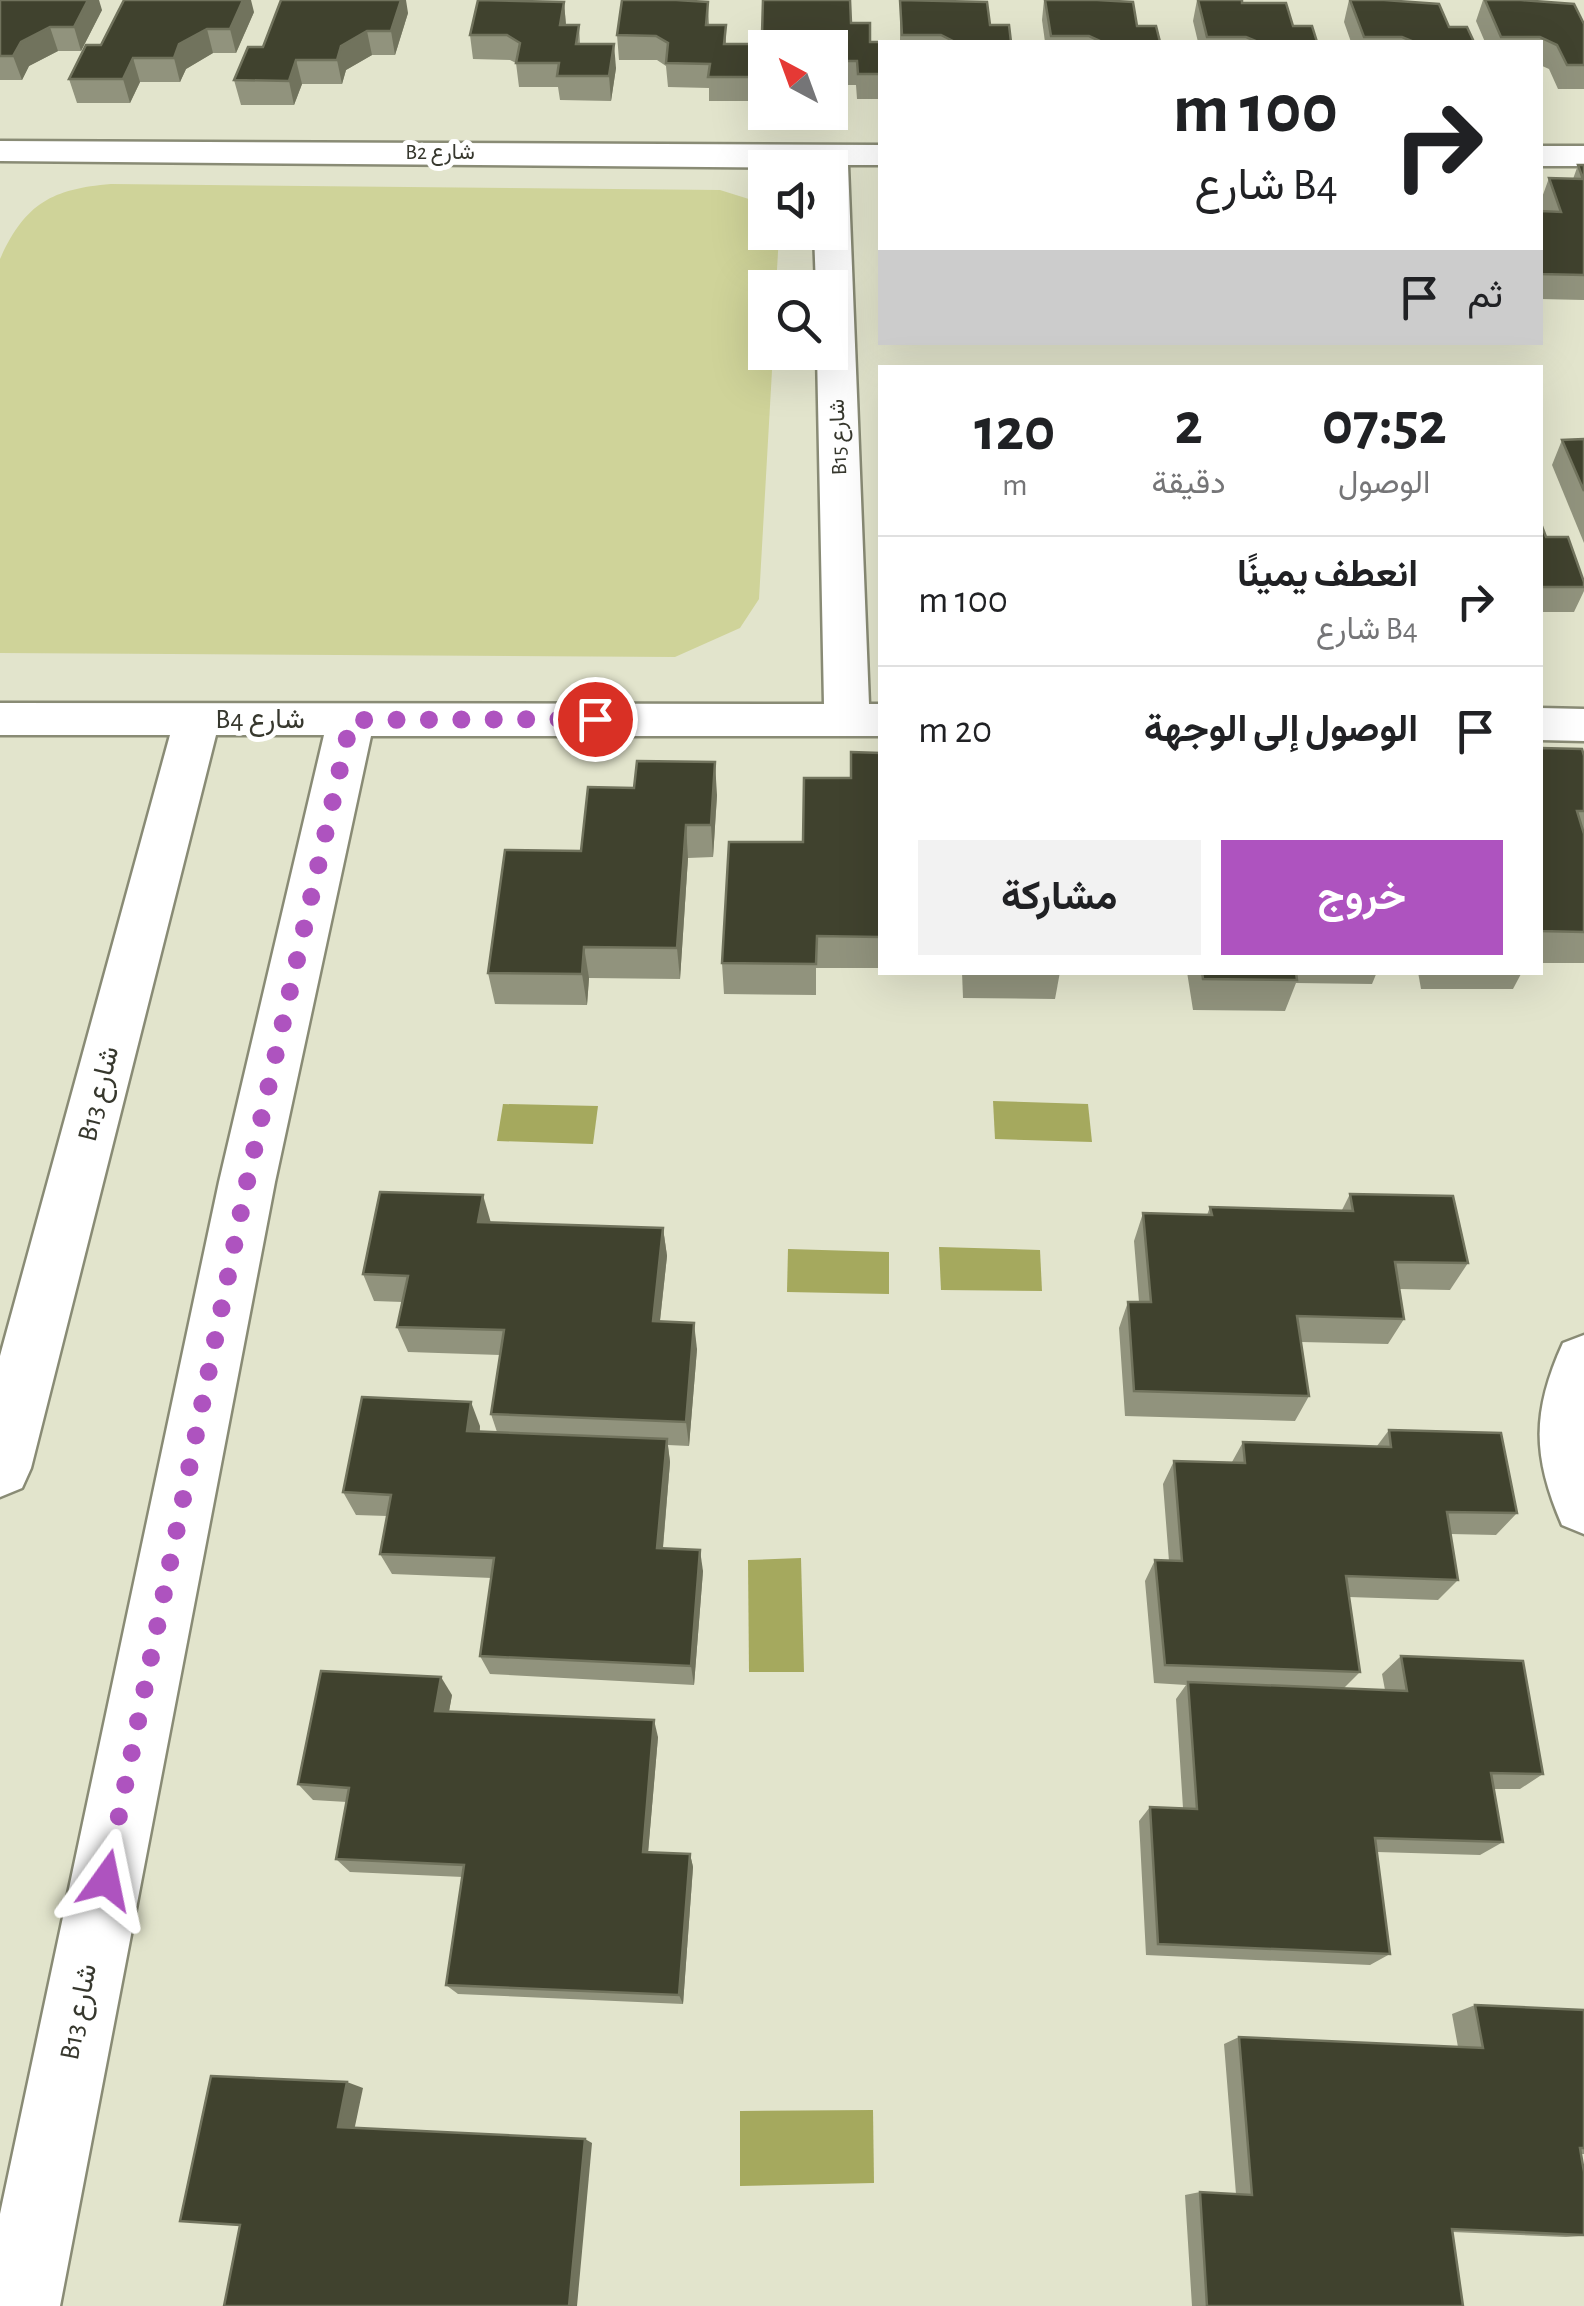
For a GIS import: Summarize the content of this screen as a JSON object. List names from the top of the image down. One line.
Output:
{"streets":{"street":["B2 شارع","B15 شارع","B4 شارع","B13 شارع"]},"crossings":[["B15 شارع","B4 شارع"],["B4 شارع","B13 شارع"]],"north":"top left","page":{"turn":["100 m","B4 شارع"],"then":"ثم","eta":["07:52","الوصول","2","دقيقة","120","m"],"list":[{"name":"انعطف يمينًا","note":"B4 شارع","value":"100 m"},{"name":"الوصول إلى الوجهة","value":"20 m"}],"buttons":["خروج","مشاركة"]}}
